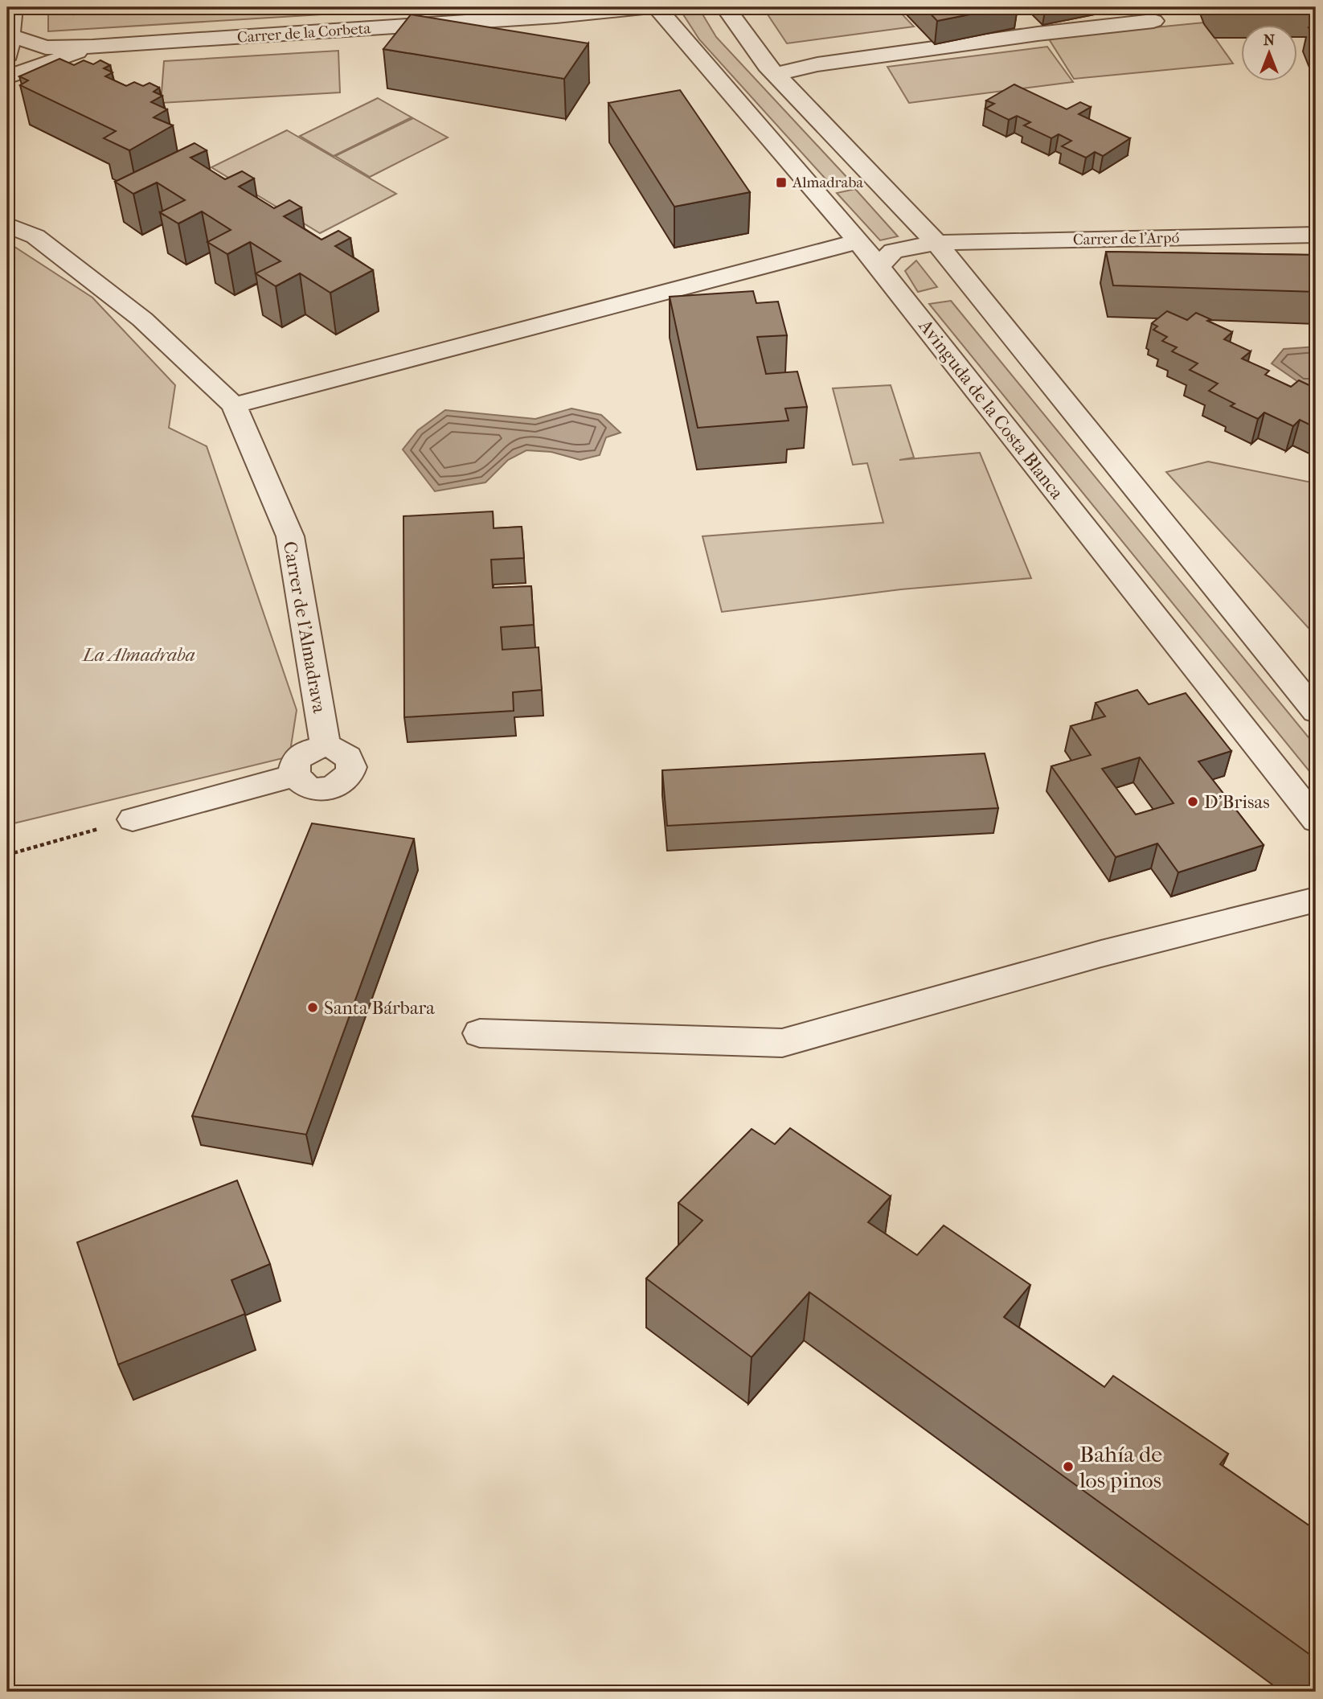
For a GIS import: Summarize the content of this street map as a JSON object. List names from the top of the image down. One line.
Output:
{"streets":{"street":["Carrer de la Corbeta","Carrer de l'Arpó","Avinguda de la Costa Blanca","Carrer de l'Almadrava"]},"crossings":[["Carrer de l'Arpó","Avinguda de la Costa Blanca"]],"parks":["La Almadraba"],"places":{"transit":["Almadraba"],"other":["D'Brisas","Santa Bárbara","Bahía de los pinos"]},"north":"top"}
